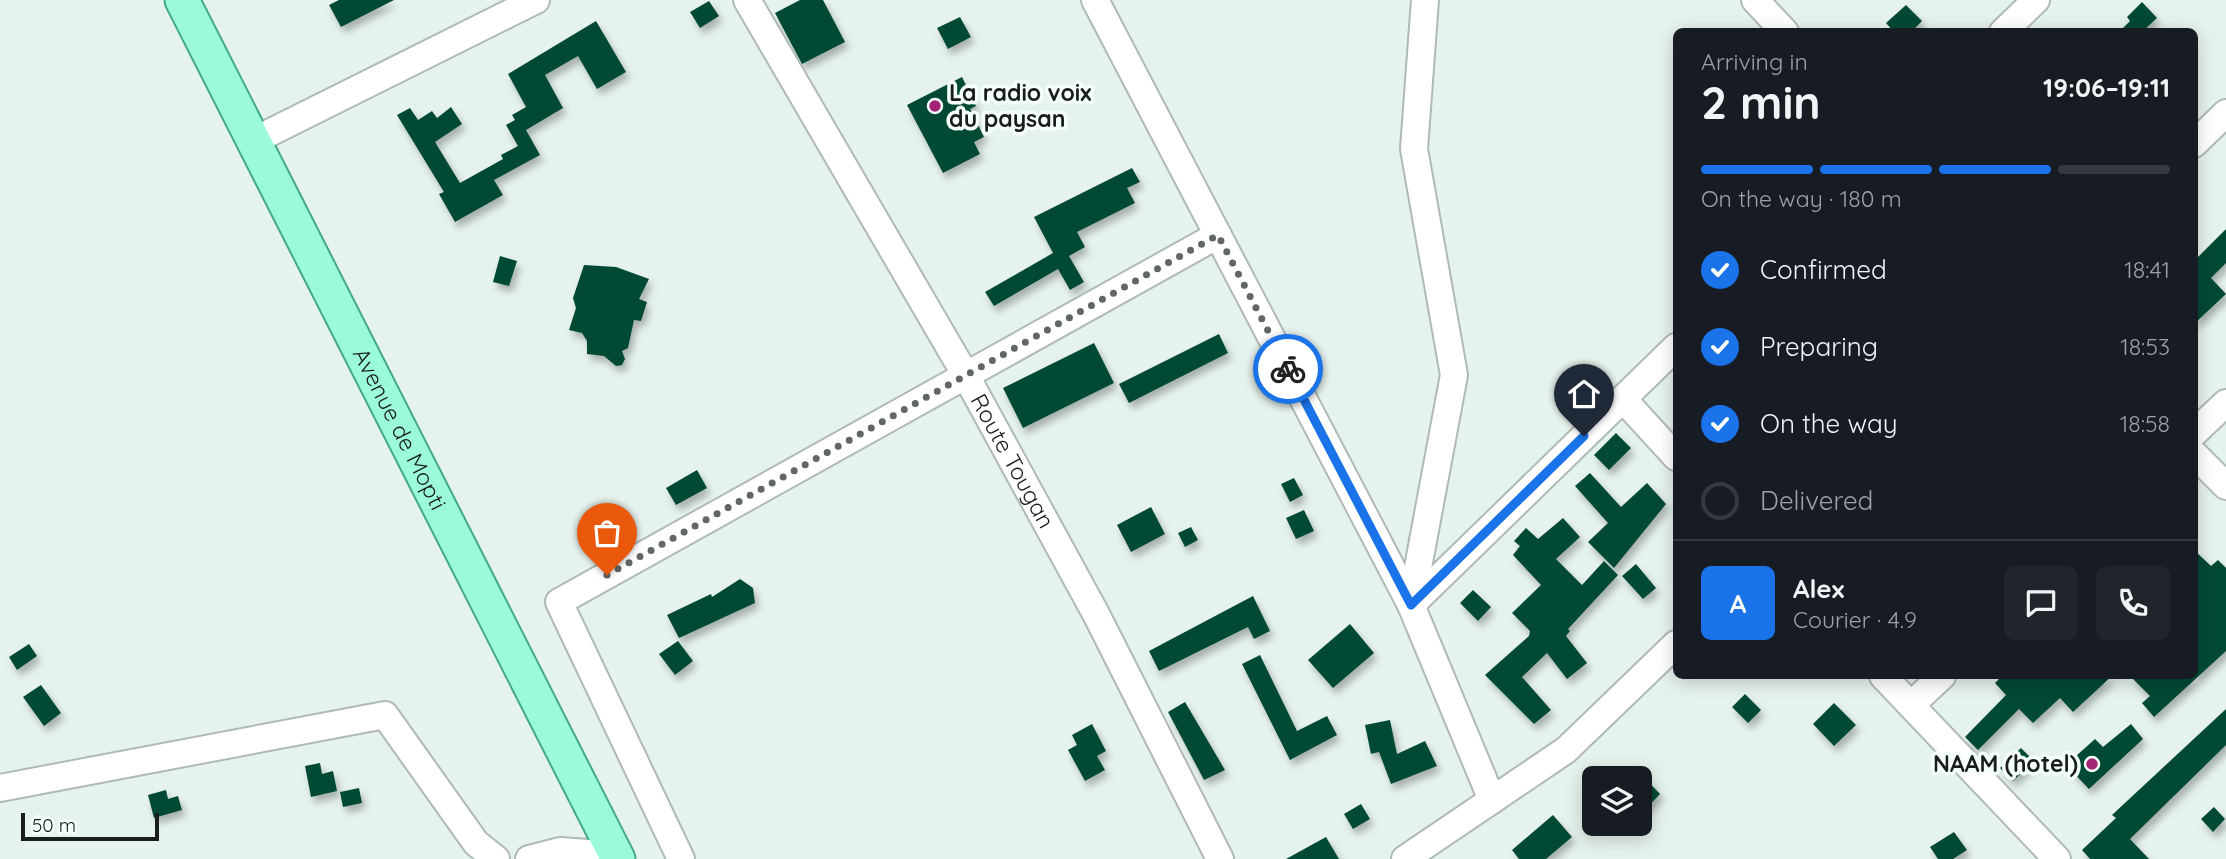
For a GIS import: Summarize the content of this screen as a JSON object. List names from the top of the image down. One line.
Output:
{"streets":{"main road":["Avenue de Mopti"],"street":["Route Tougan"]},"places":["La radio voix du paysan","NAAM (hotel)"],"scale_bar":"50 m","page":{"heading":["2 min","Arriving in","19:06–19:11"],"panel":["Alex","Courier · 4.9"],"bar":"On the way · 180 m","list":[["Confirmed","18:41"],["Preparing","18:53"],["On the way","18:58"],"Delivered"],"round":"A","scale":"50 m"}}
